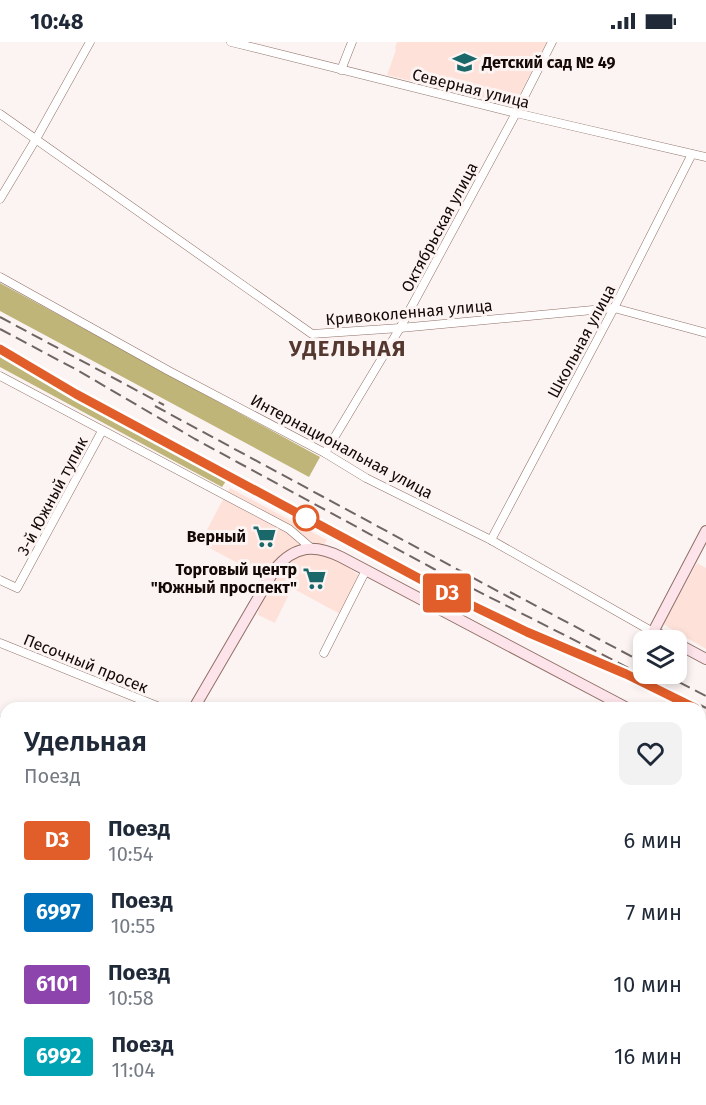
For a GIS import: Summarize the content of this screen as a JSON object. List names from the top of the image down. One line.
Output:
{"streets":{"street":["Северная улица","Октябрьская улица","Кривоколенная улица","Школьная улица","Интернациональная улица","3-й Южный тупик","Песочный просек"]},"crossings":[["Северная улица","Октябрьская улица"],["Северная улица","Школьная улица"],["Октябрьская улица","Кривоколенная улица"],["Октябрьская улица","Интернациональная улица"],["Кривоколенная улица","Школьная улица"],["Школьная улица","Интернациональная улица"]],"districts":["УДЕЛЬНАЯ"],"places":{"school or university":["Детский сад № 49"],"supermarket":["Верный","Торговый центр \"Южный проспект\""]},"page":{"status":"10:48","on_map":"D3","heading":["Удельная","Поезд"],"list":[{"mark":"D3","name":"Поезд","note":"10:54","value":"6 мин"},{"mark":"6997","name":"Поезд","note":"10:55","value":"7 мин"},{"mark":"6101","name":"Поезд","note":"10:58","value":"10 мин"},{"mark":"6992","name":"Поезд","note":"11:04","value":"16 мин"}]}}
